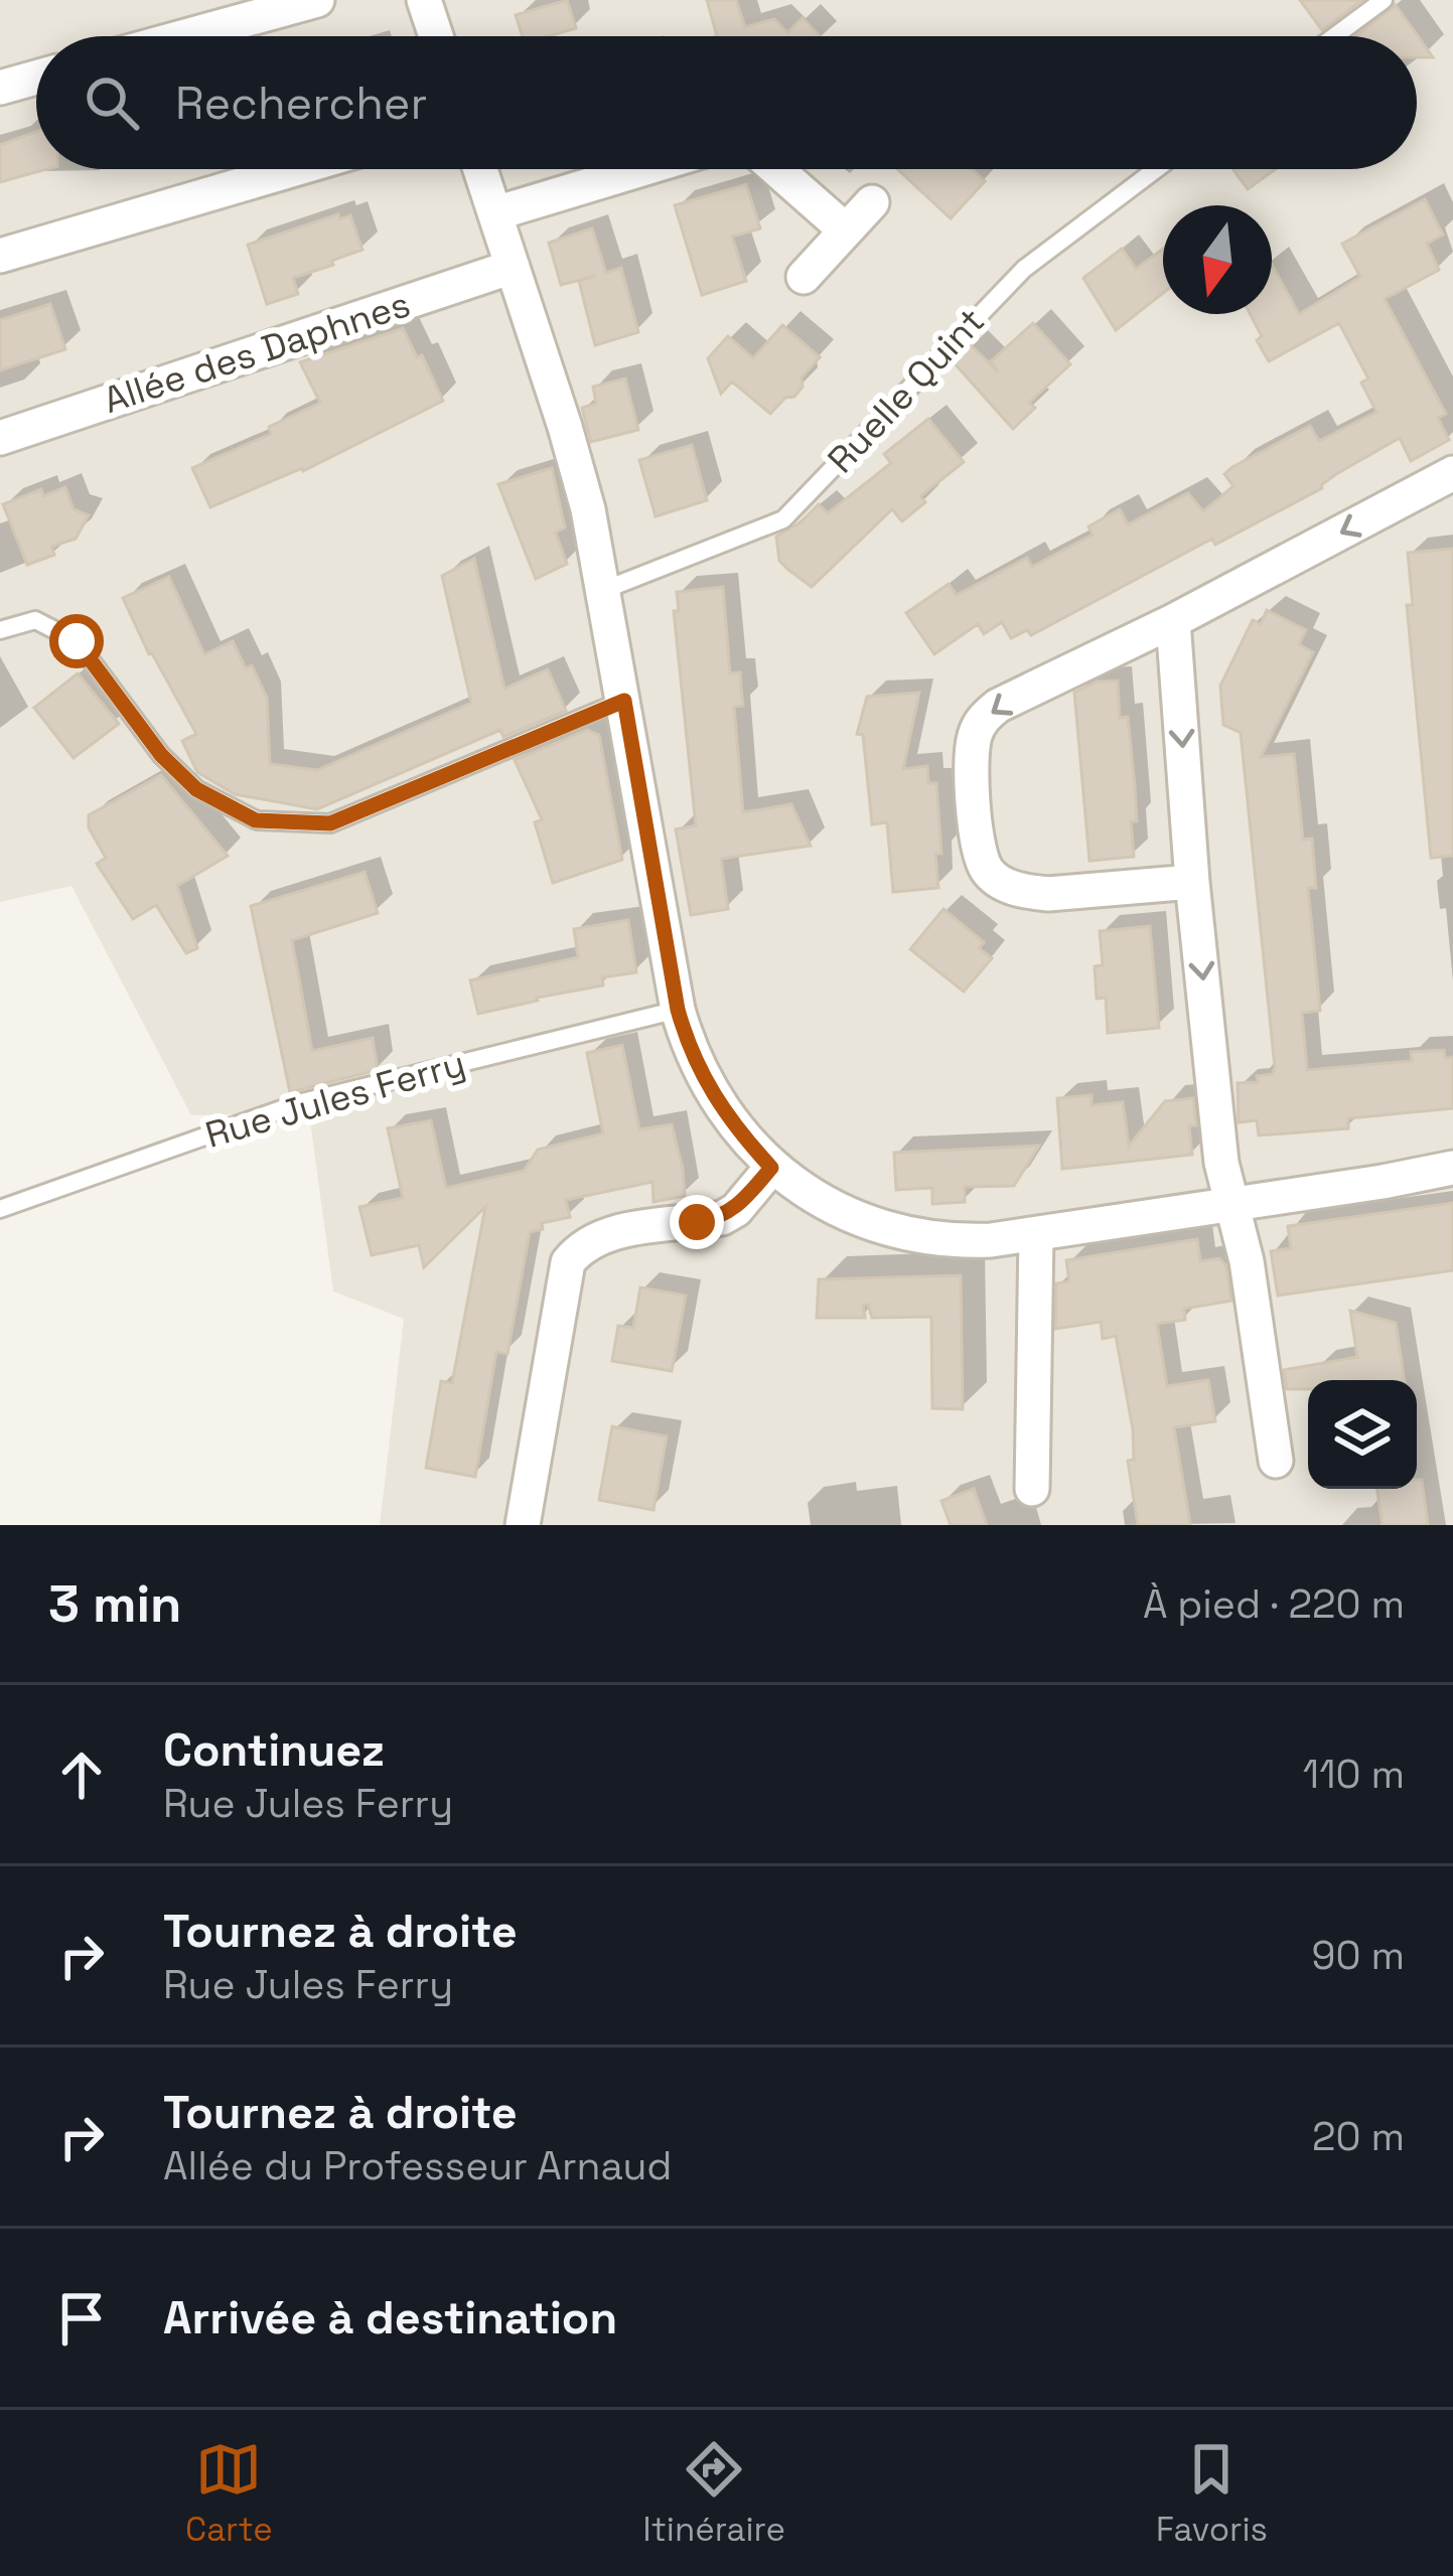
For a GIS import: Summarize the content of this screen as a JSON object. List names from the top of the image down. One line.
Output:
{"streets":{"street":["Allée des Daphnes"],"lane":["Ruelle Quint","Rue Jules Ferry"]},"north":"bottom","page":{"search":"Rechercher","heading":["3 min","À pied · 220 m"],"list":[["Continuez","Rue Jules Ferry","110 m"],["Tournez à droite","Rue Jules Ferry","90 m"],["Tournez à droite","Allée du Professeur Arnaud","20 m"],"Arrivée à destination"],"nav":["Carte","Itinéraire","Favoris"]}}
